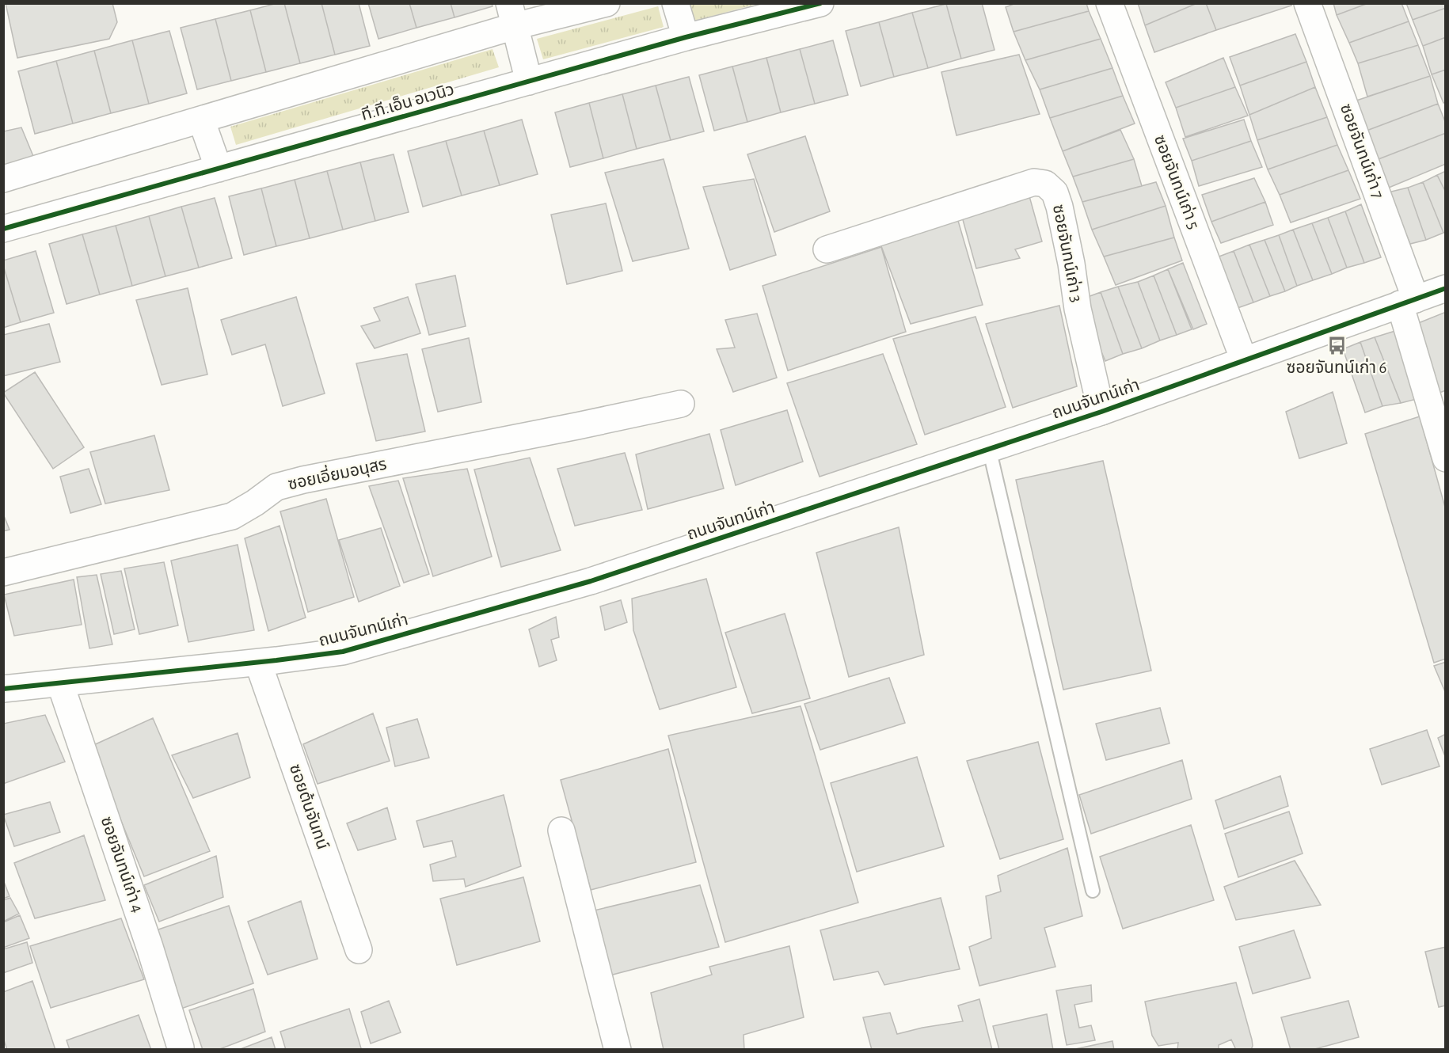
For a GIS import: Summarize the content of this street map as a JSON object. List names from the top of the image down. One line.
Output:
{"streets":{"street":["ที.ที.เอ็น อเวนิว","ซอยจันทน์เก่า 7","ซอยจันทน์เก่า 5","ซอยจันทน์เก่า 3","ถนนจันทน์เก่า","ซอยเอี่ยมอนุสร","ซอยต้นจันทน์","ซอยจันทน์เก่า 4"]},"crossings":[["ซอยจันทน์เก่า 7","ถนนจันทน์เก่า"],["ซอยจันทน์เก่า 5","ถนนจันทน์เก่า"],["ซอยจันทน์เก่า 3","ถนนจันทน์เก่า"],["ถนนจันทน์เก่า","ซอยต้นจันทน์"],["ถนนจันทน์เก่า","ซอยจันทน์เก่า 4"]],"places":{"bus stop":["ซอยจันทน์เก่า 6"]}}
